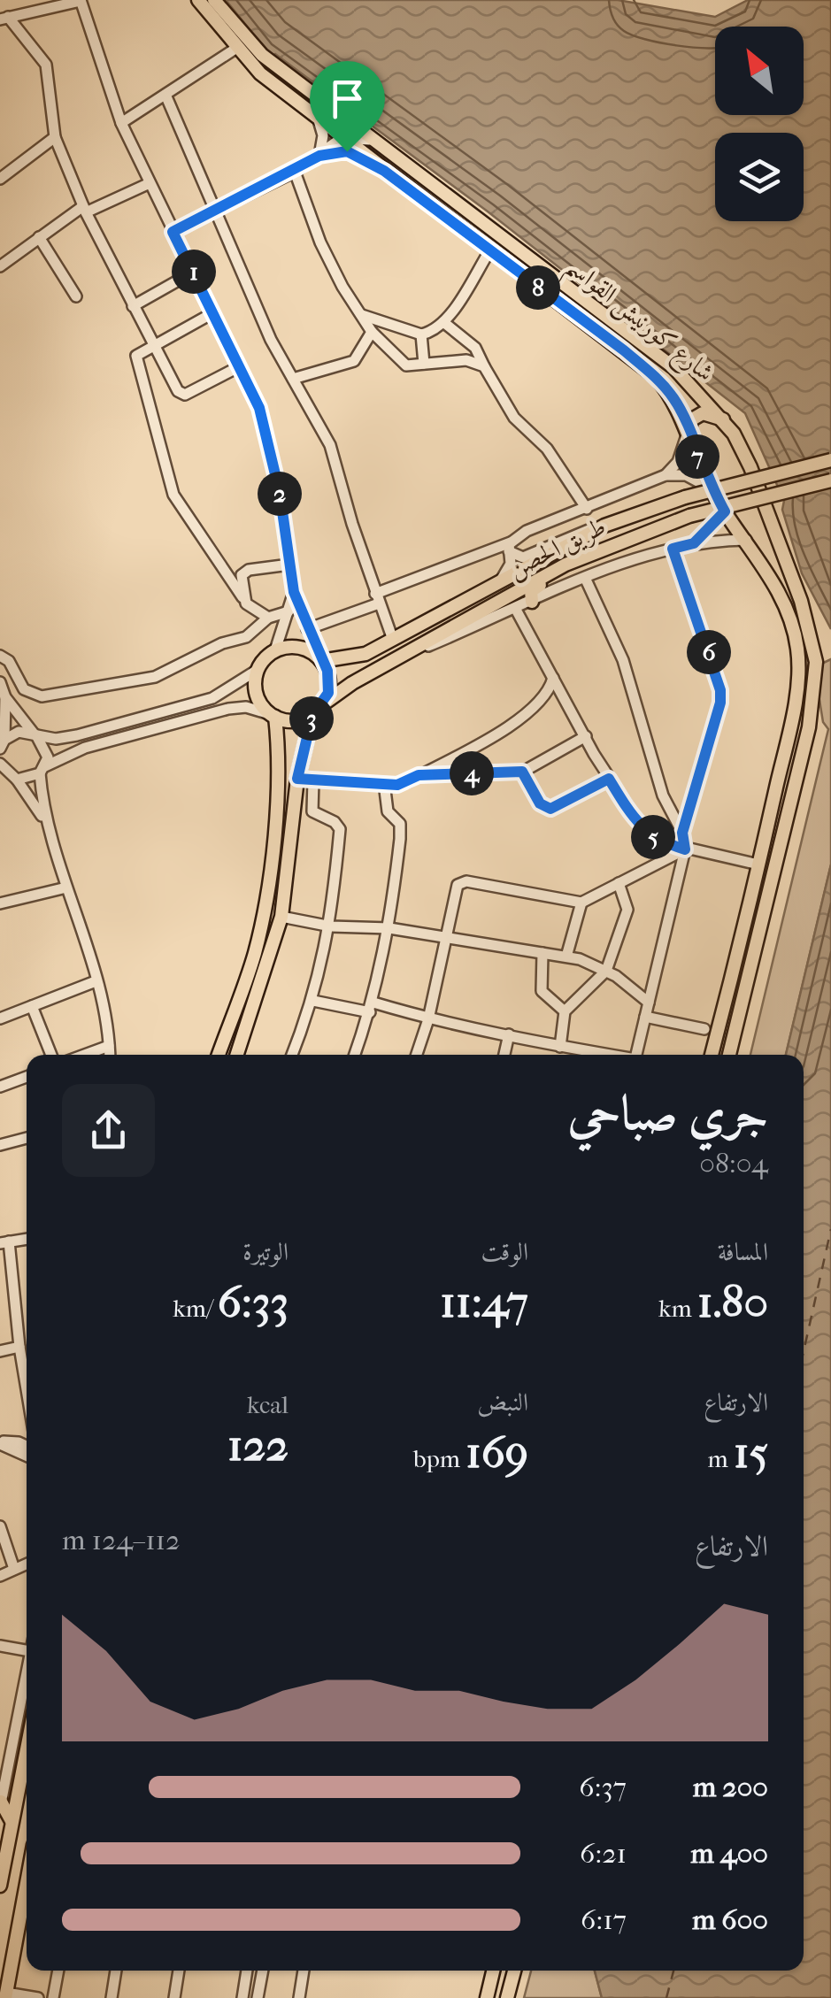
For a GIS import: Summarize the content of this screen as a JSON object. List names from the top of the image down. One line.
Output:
{"streets":{"main road":["شارع كورنيش القواسم","طريق الحصن"]},"north":"top left","page":{"pins":["1","8","7","2","6","3","4","5"],"heading":["جري صباحي","08:04"],"stats":[["المسافة","1.80 km"],["الوقت","11:47"],["الوتيرة","6:33 /km"],["الارتفاع","15 m"],["النبض","169 bpm"],["kcal","122"]],"chart":["الارتفاع","112–124 m"],"list":[{"name":"200 m","note":"6:37"},{"name":"400 m","note":"6:21"},{"name":"600 m","note":"6:17"}]}}
